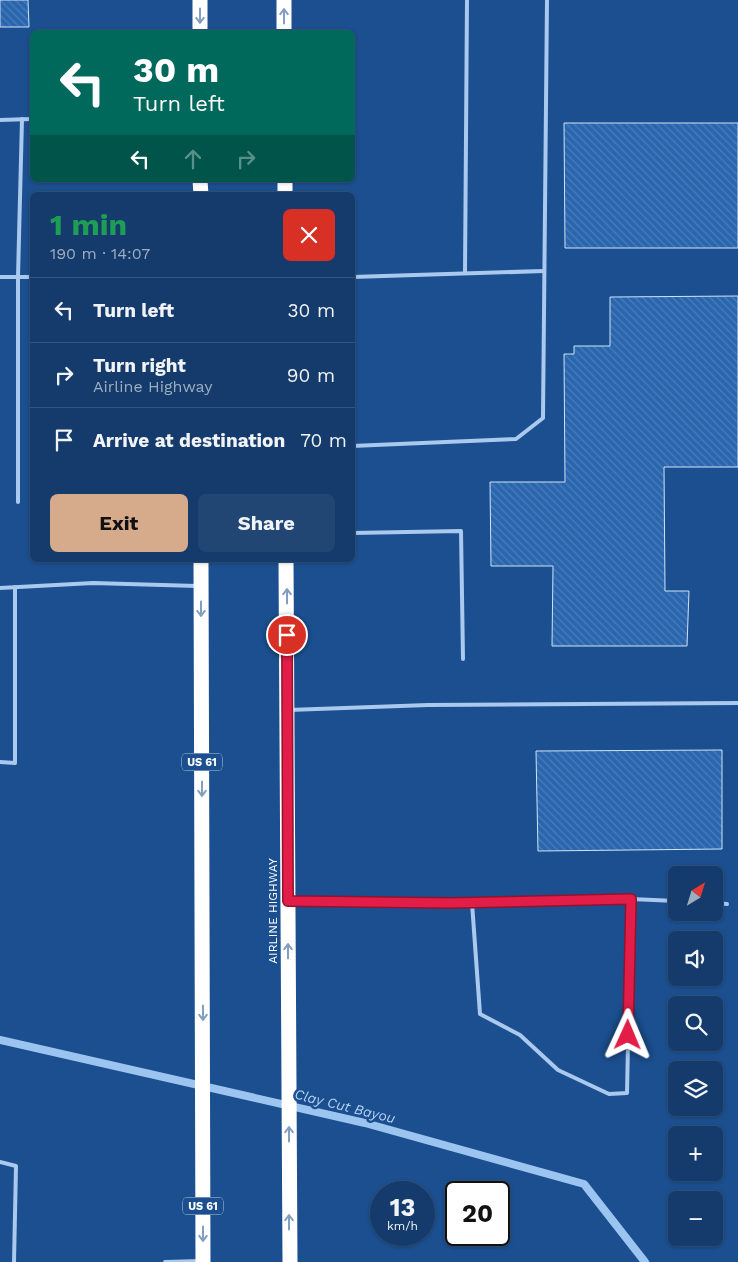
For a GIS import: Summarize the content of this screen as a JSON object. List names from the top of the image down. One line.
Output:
{"streets":{"highway":["US 61","AIRLINE HIGHWAY"]},"water":["Clay Cut Bayou"],"north":"top right","page":{"turn":["30 m","Turn left"],"heading":["1 min","190 m · 14:07"],"list":[{"name":"Turn left","value":"30 m"},{"name":"Turn right","note":"Airline Highway","value":"90 m"},{"name":"Arrive at destination","value":"70 m"}],"buttons":["Exit","Share"],"map_buttons":["+","−"],"speed":"13 km/h","limit":"20"}}
